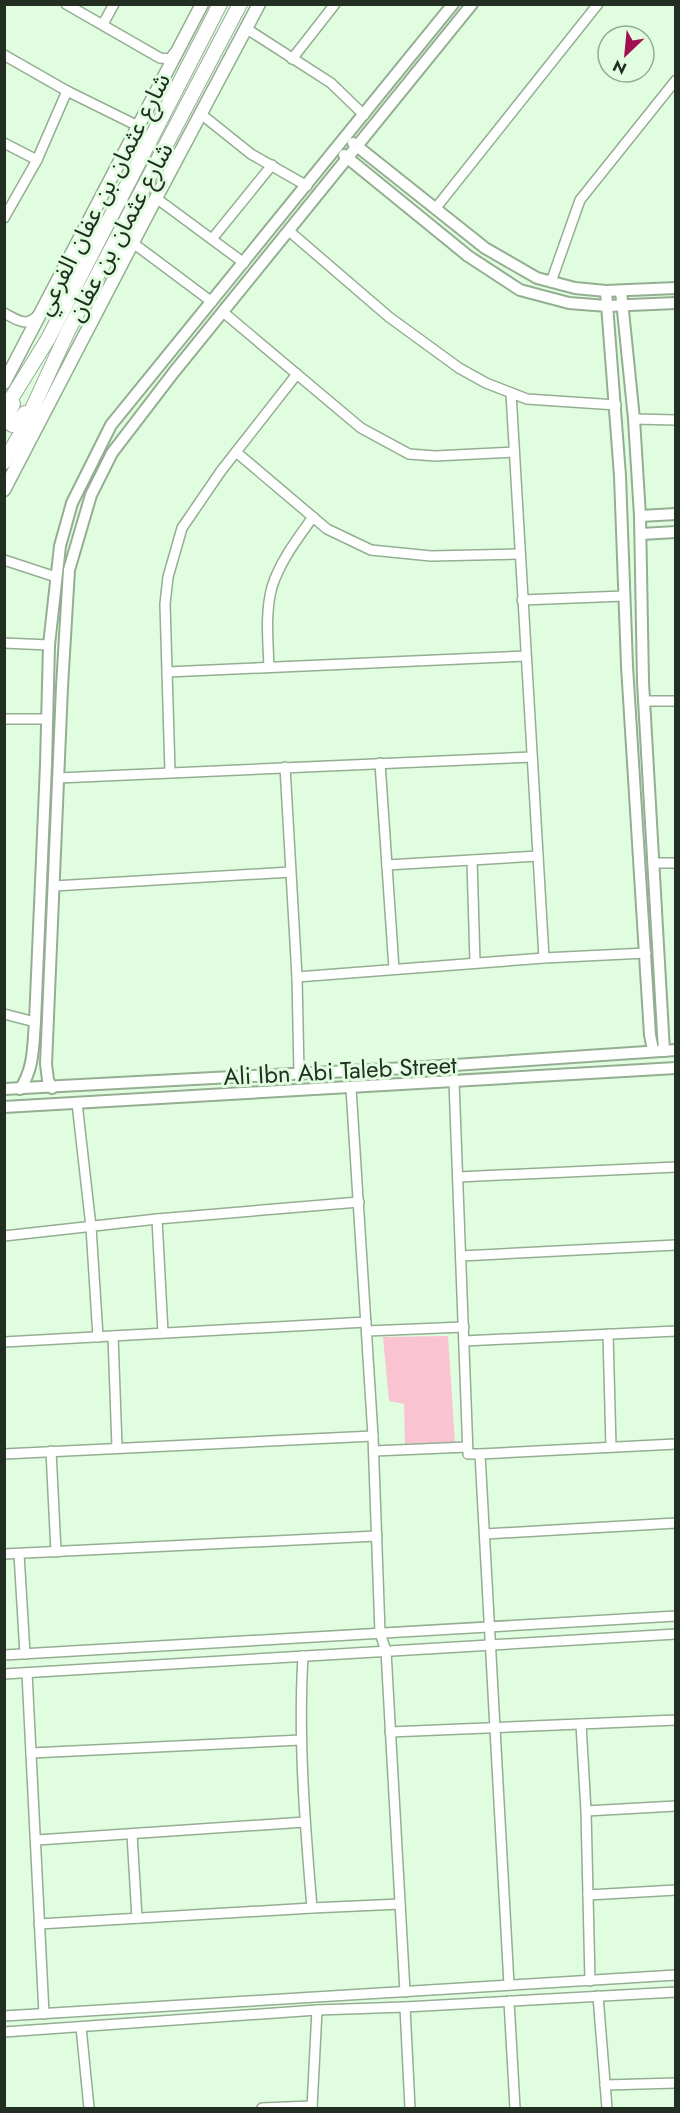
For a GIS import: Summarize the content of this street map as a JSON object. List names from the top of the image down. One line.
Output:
{"streets":{"main road":["شارع عثمان بن عفان الفرعي","شارع عثمان بن عفان"],"street":["Ali Ibn Abi Taleb Street"]},"north":"bottom left"}
